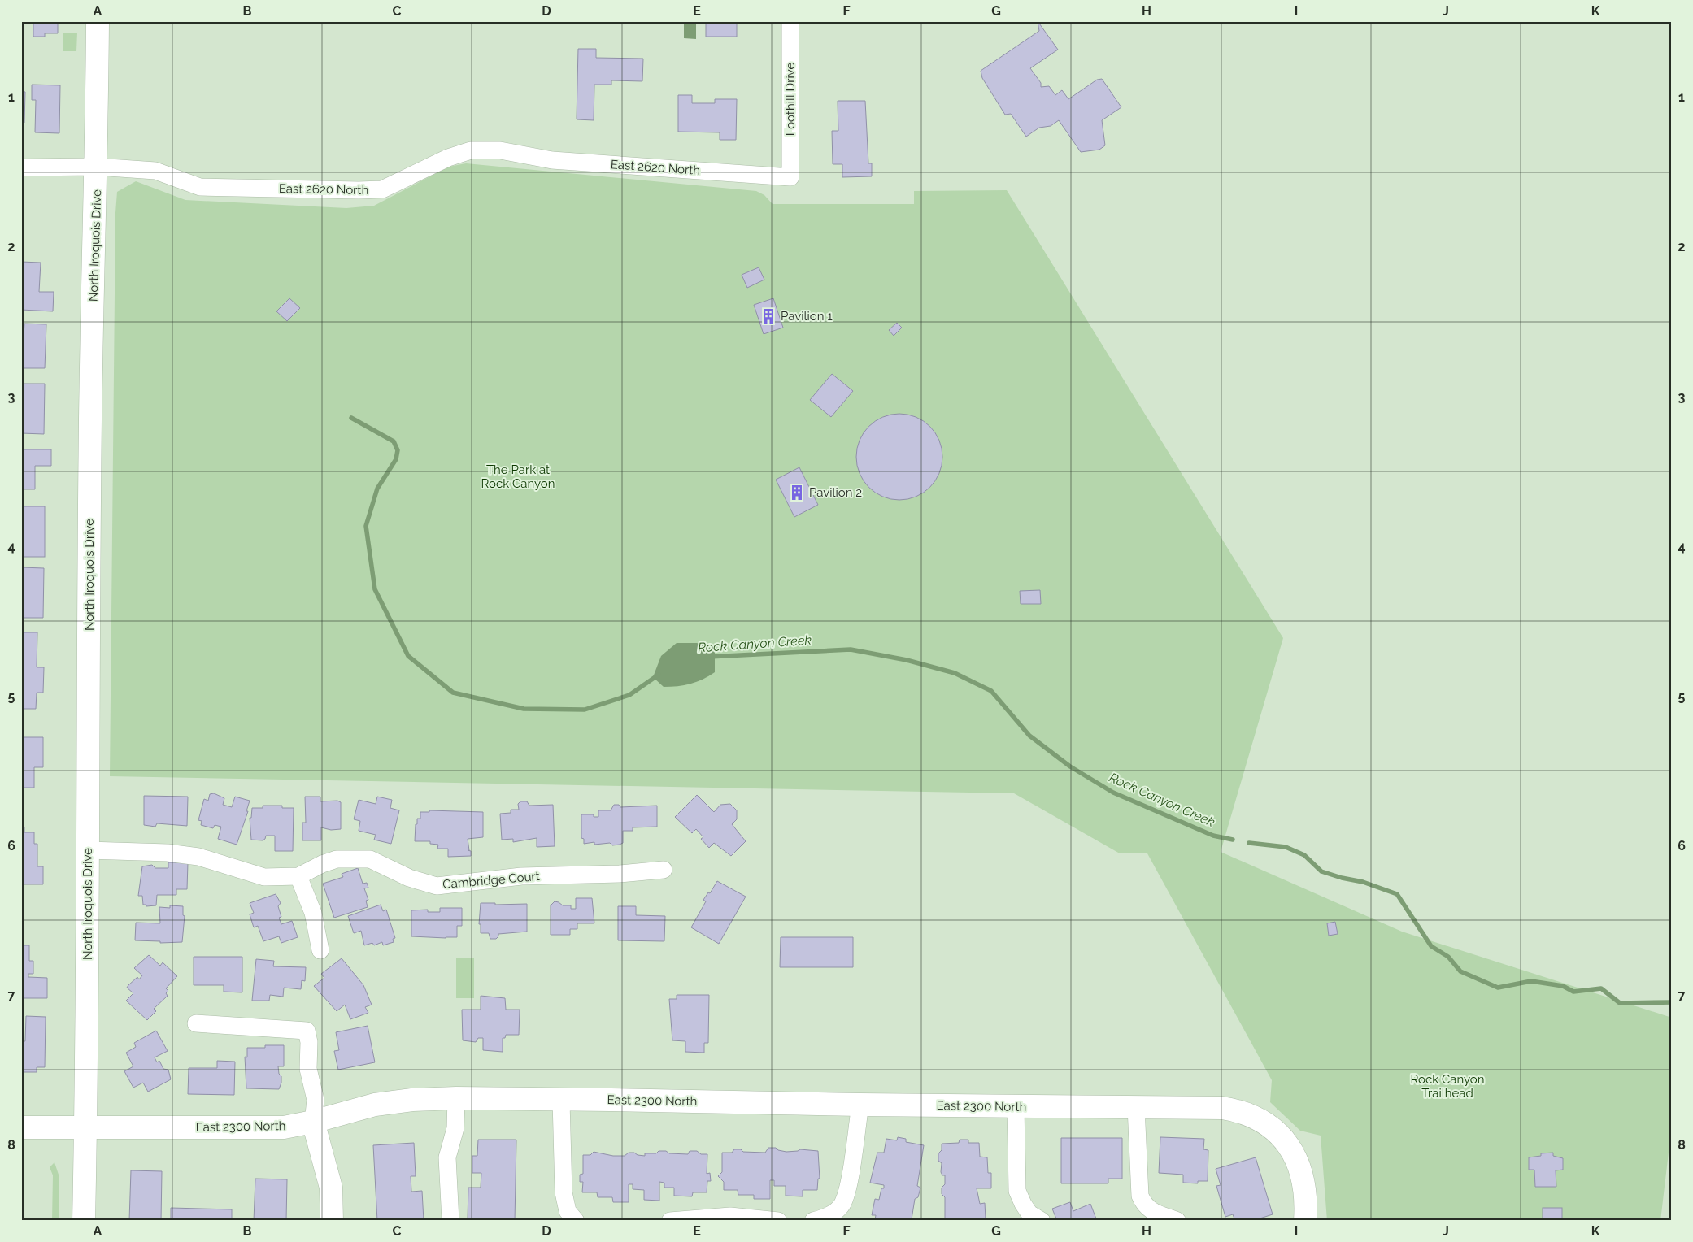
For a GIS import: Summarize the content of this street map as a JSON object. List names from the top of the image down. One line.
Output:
{"streets":{"street":["Foothill Drive","East 2620 North","North Iroquois Drive","Cambridge Court","East 2300 North"]},"crossings":[["Foothill Drive","East 2620 North"],["East 2620 North","North Iroquois Drive"],["North Iroquois Drive","Cambridge Court"],["North Iroquois Drive","East 2300 North"]],"water":["Rock Canyon Creek"],"parks":["The Park at Rock Canyon","Rock Canyon Trailhead"],"places":{"building":["Pavilion 1","Pavilion 2"]},"grid":{"columns":["A","B","C","D","E","F","G","H","I","J","K"],"rows":["1","2","3","4","5","6","7","8"]}}
